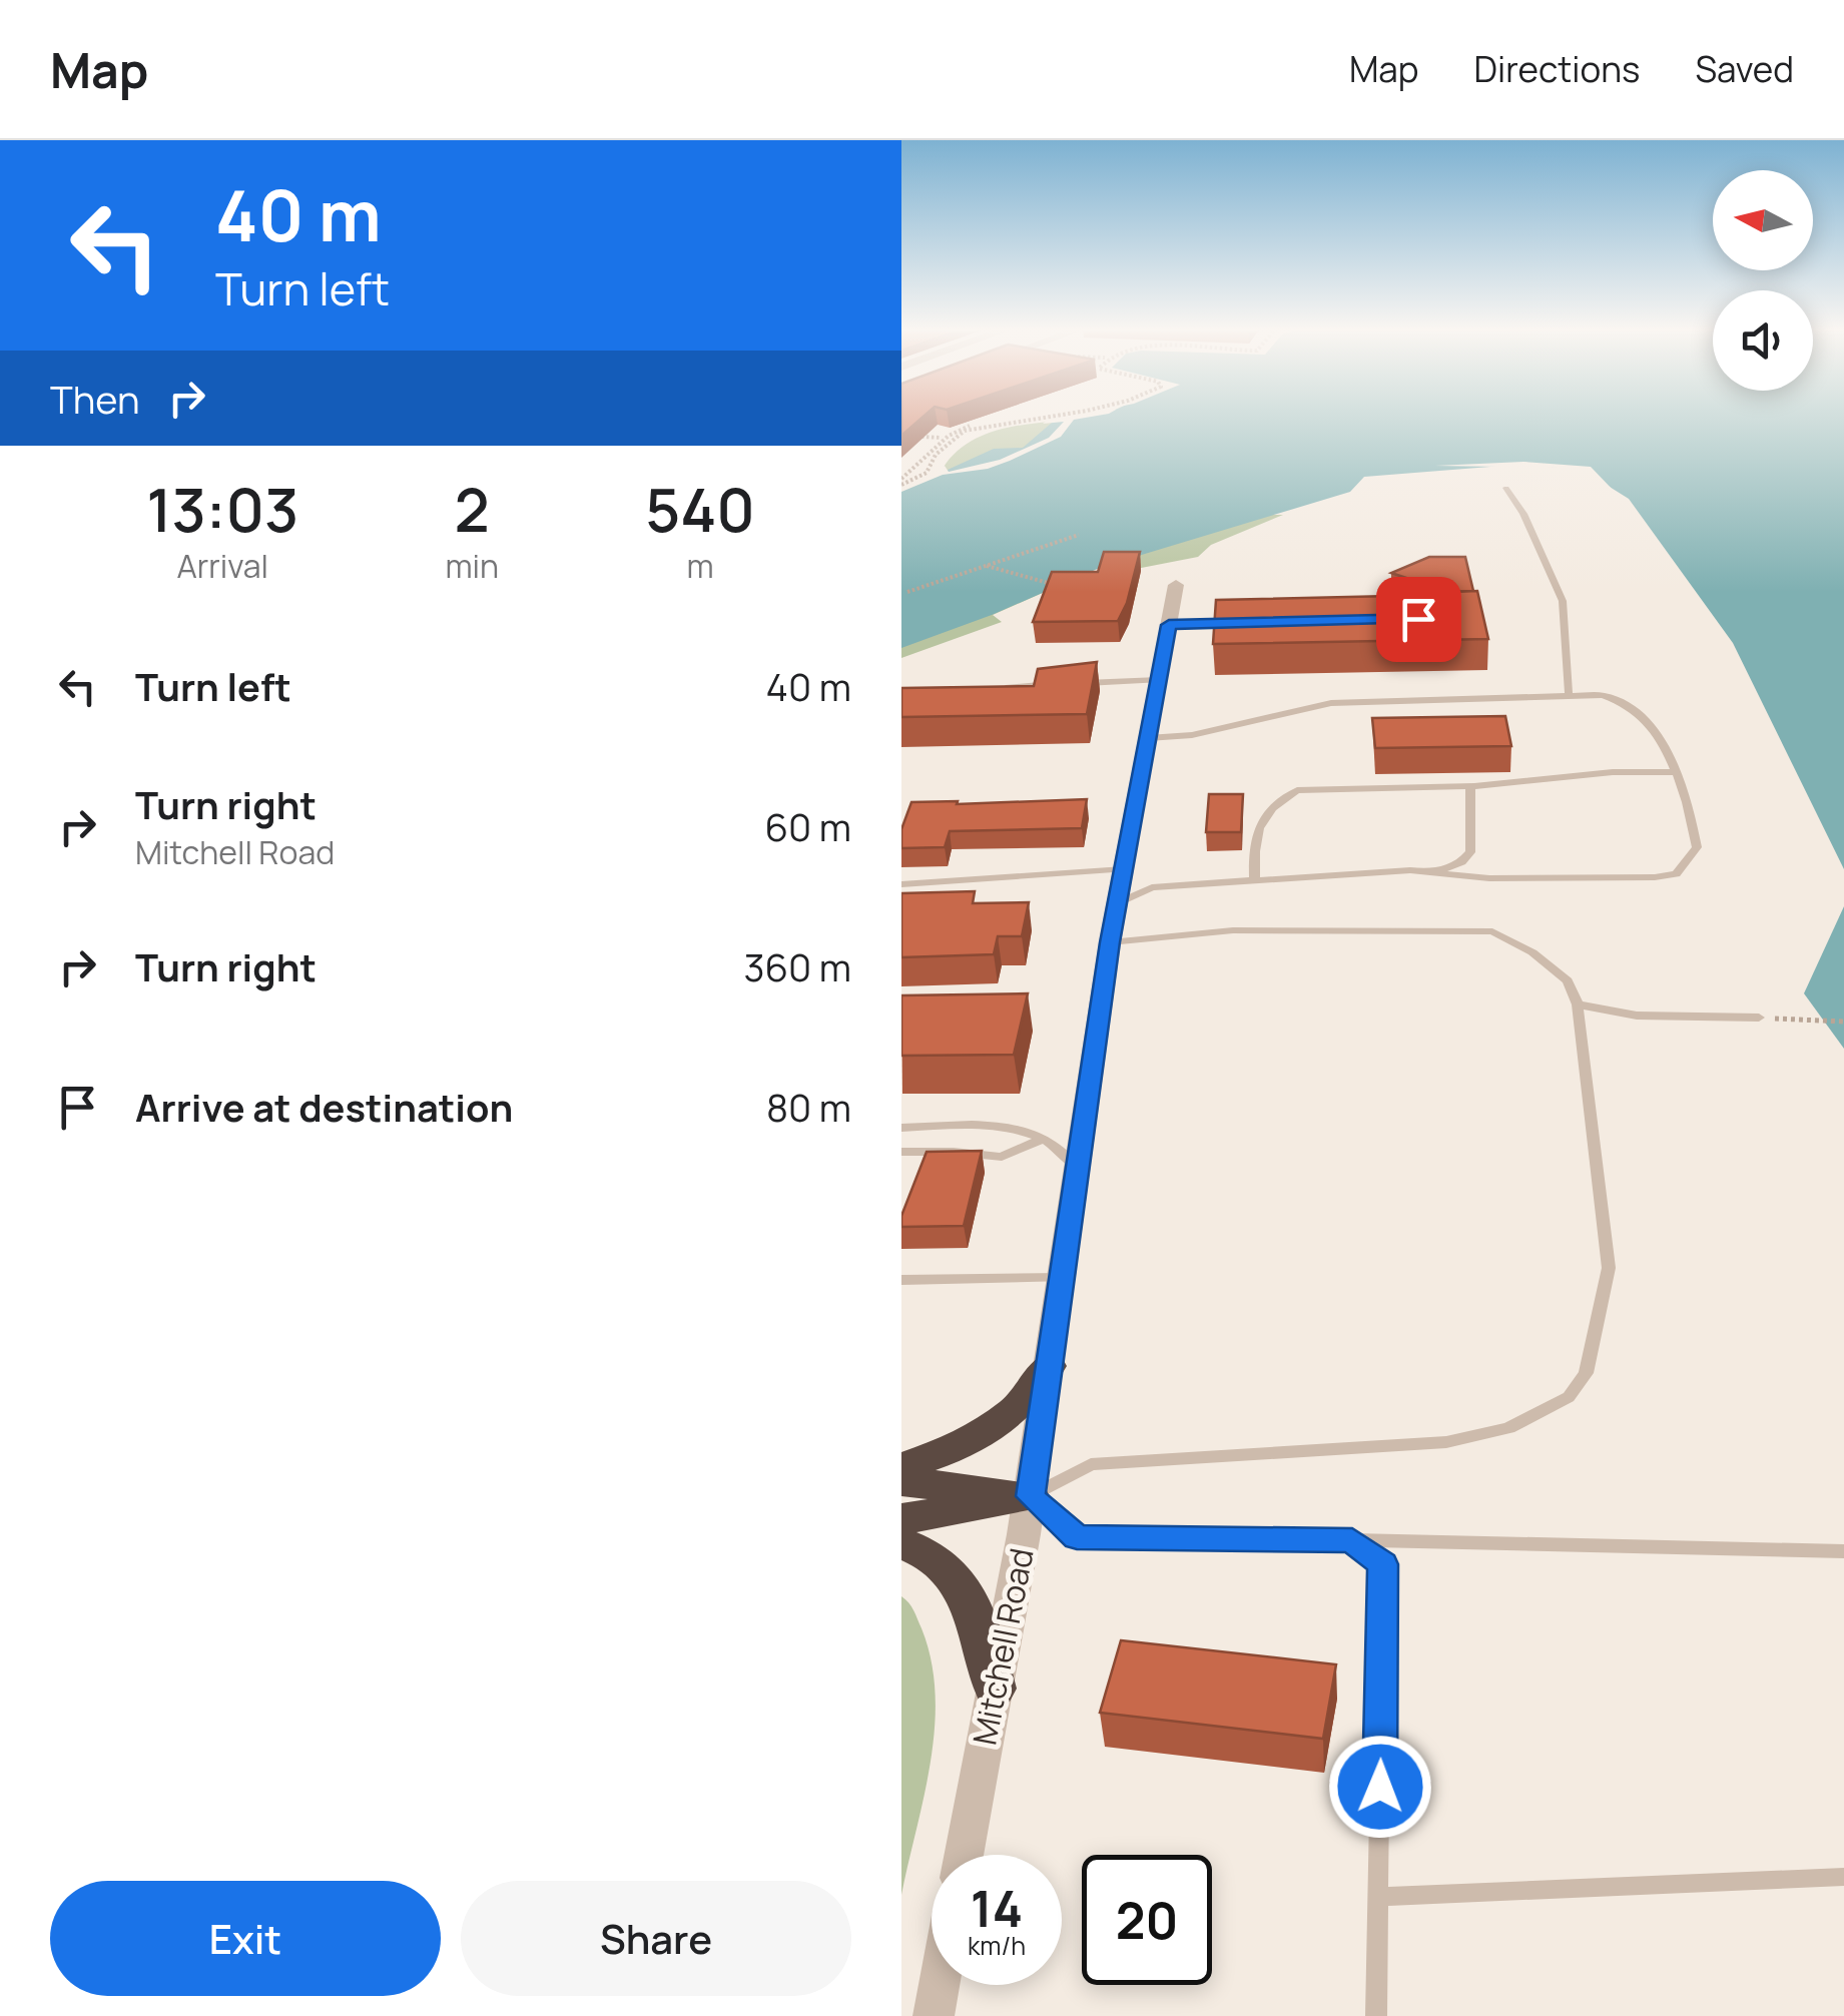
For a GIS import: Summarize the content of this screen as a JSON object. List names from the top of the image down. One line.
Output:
{"streets":{"street":["Mitchell Road"]},"north":"left","page":{"header":"Map","nav":["Map","Directions","Saved"],"turn":["40 m","Turn left"],"then":"Then","eta":["13:03","Arrival","2","min","540","m"],"list":[{"name":"Turn left","value":"40 m"},{"name":"Turn right","note":"Mitchell Road","value":"60 m"},{"name":"Turn right","value":"360 m"},{"name":"Arrive at destination","value":"80 m"}],"speed":"14 km/h","limit":"20","buttons":["Exit","Share"]}}
